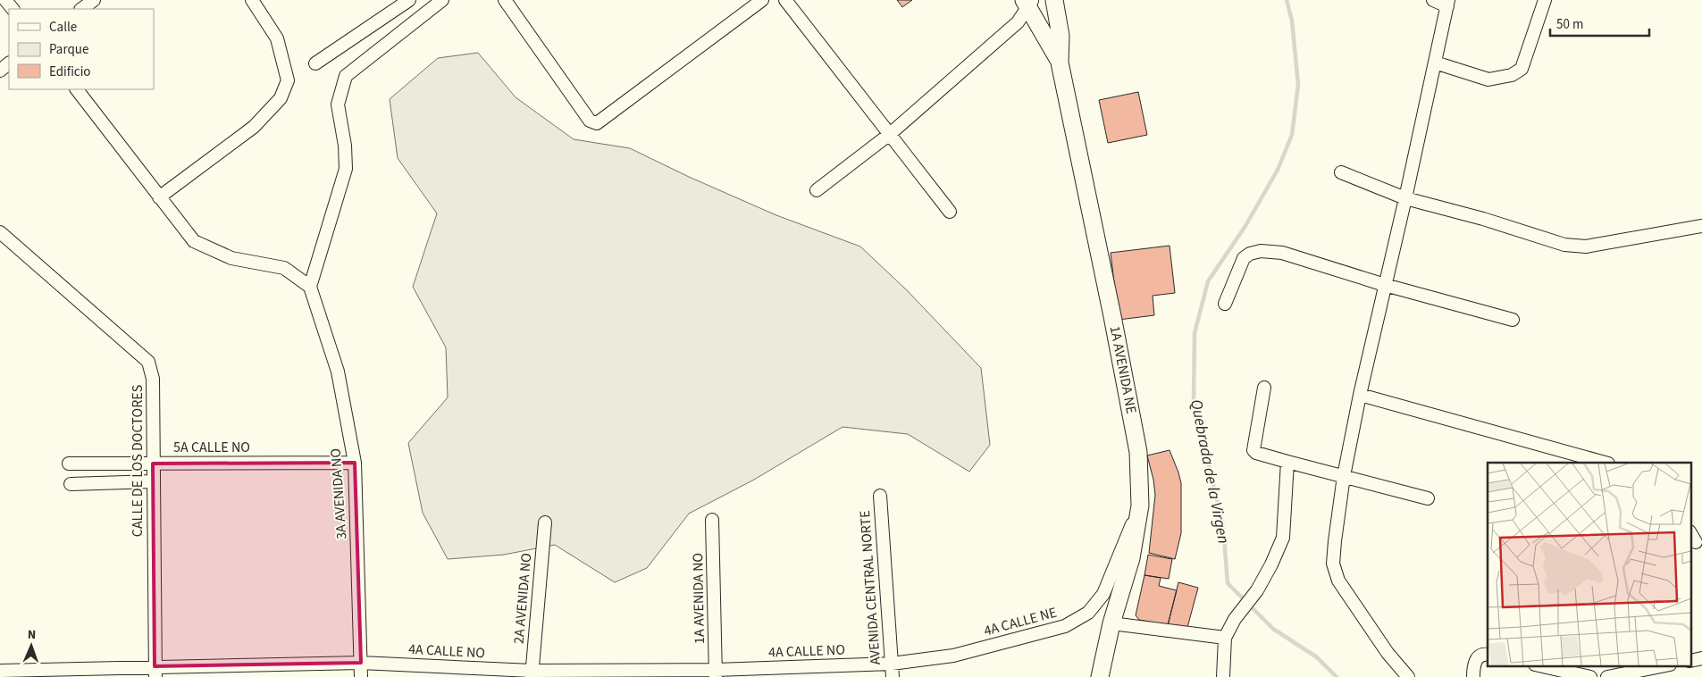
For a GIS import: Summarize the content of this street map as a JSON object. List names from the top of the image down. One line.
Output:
{"streets":{"main road":["1A AVENIDA NE"],"street":["5A CALLE NO","CALLE DE LOS DOCTORES","3A AVENIDA NO","AVENIDA CENTRAL NORTE","2A AVENIDA NO","1A AVENIDA NO","4A CALLE NE","4A CALLE NO"]},"crossings":[["1A AVENIDA NE","4A CALLE NE"],["5A CALLE NO","CALLE DE LOS DOCTORES"],["5A CALLE NO","3A AVENIDA NO"],["CALLE DE LOS DOCTORES","4A CALLE NO"],["3A AVENIDA NO","4A CALLE NO"],["AVENIDA CENTRAL NORTE","4A CALLE NE"],["AVENIDA CENTRAL NORTE","4A CALLE NO"],["2A AVENIDA NO","4A CALLE NO"],["1A AVENIDA NO","4A CALLE NO"],["4A CALLE NE","4A CALLE NO"]],"water":["Quebrada de la Virgen"],"legend":["Calle","Parque","Edificio"],"scale_bar":"50 m","north":"top"}
